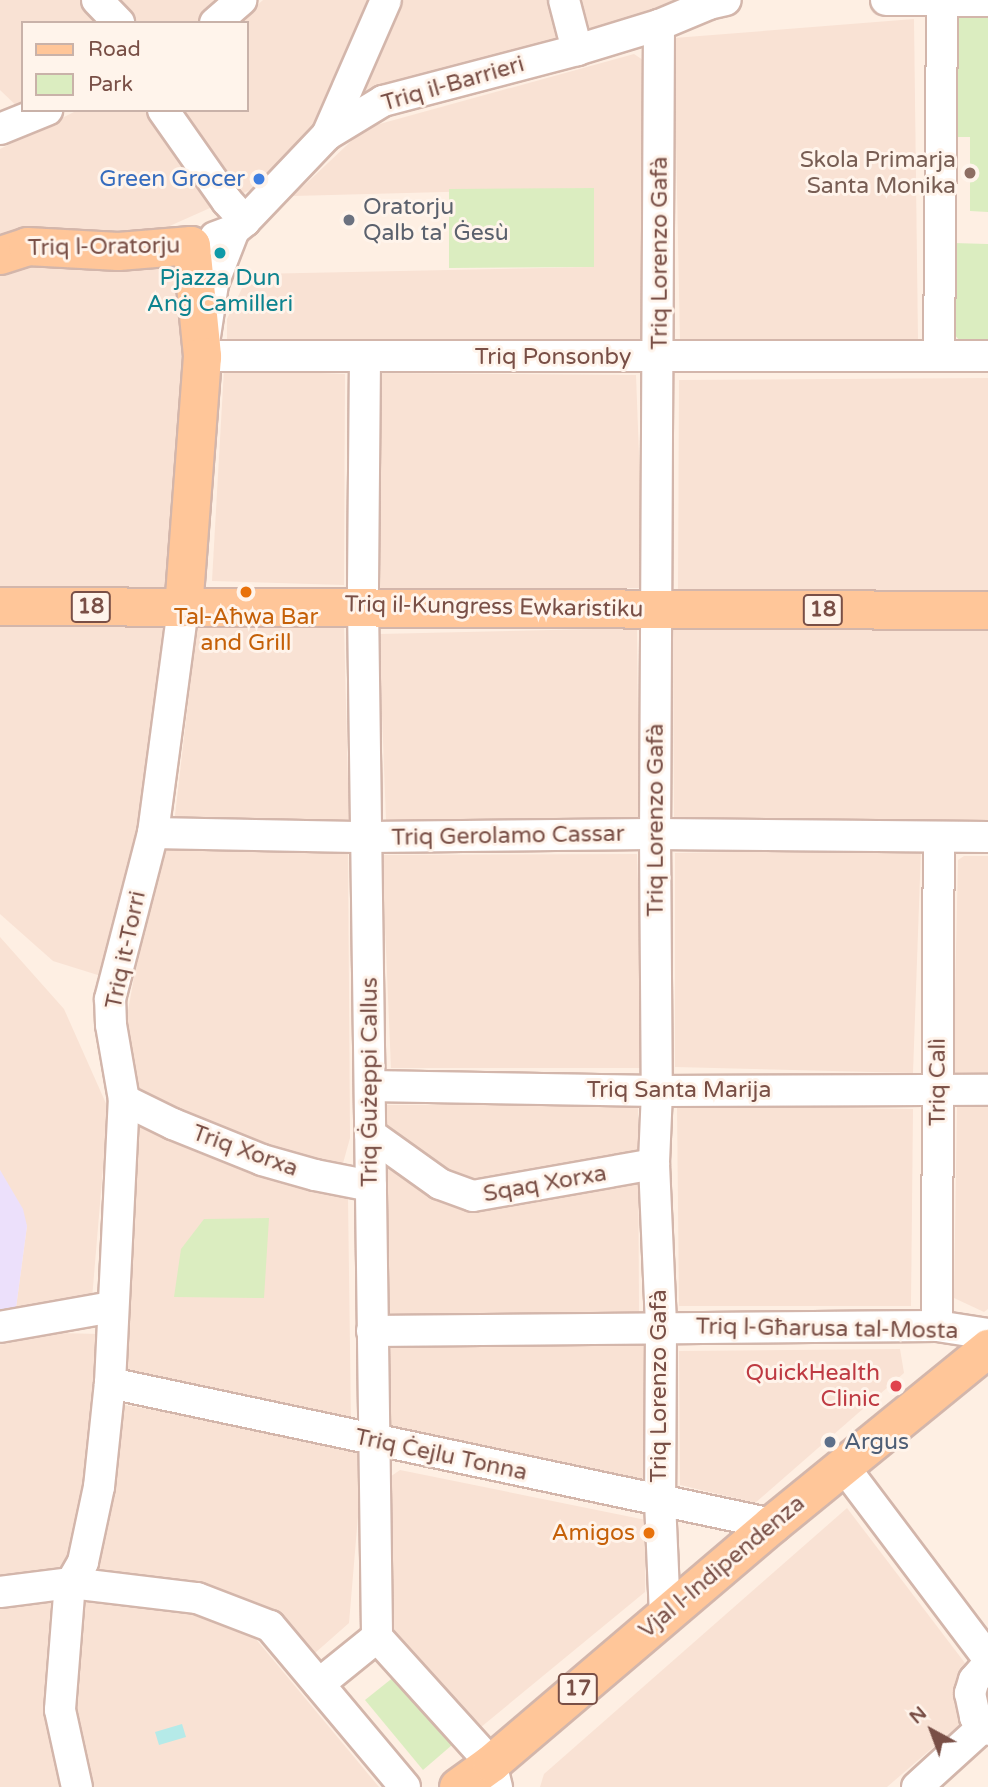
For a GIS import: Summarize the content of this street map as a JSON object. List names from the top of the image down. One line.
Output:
{"streets":{"main road":["Triq l-Oratorju","18","Triq il-Kungress Ewkaristiku","Triq it-Torri","Vjal l-Indipendenza","17"],"street":["Triq il-Barrieri","Triq Lorenzo Gafà","Triq Ponsonby","Triq Gerolamo Cassar","Triq Ġużeppi Callus","Triq Calì","Triq Santa Marija","Triq Xorxa","Sqaq Xorxa","Triq l-Għarusa tal-Mosta","Triq Ċejlu Tonna"]},"crossings":[["Triq il-Barrieri","Triq l-Oratorju"],["Triq il-Barrieri","Triq Lorenzo Gafà"],["Triq il-Barrieri","Triq it-Torri"],["Triq l-Oratorju","Triq it-Torri"],["Triq Lorenzo Gafà","Triq Ponsonby"],["Triq Lorenzo Gafà","Triq il-Kungress Ewkaristiku"],["Triq Lorenzo Gafà","Triq Gerolamo Cassar"],["Triq Lorenzo Gafà","Triq Santa Marija"],["Triq Lorenzo Gafà","Sqaq Xorxa"],["Triq Lorenzo Gafà","Triq l-Għarusa tal-Mosta"],["Triq Lorenzo Gafà","Triq Ċejlu Tonna"],["Triq Lorenzo Gafà","Vjal l-Indipendenza"],["Triq Ponsonby","Triq it-Torri"],["Triq Ponsonby","Triq Ġużeppi Callus"],["Triq il-Kungress Ewkaristiku","Triq it-Torri"],["Triq il-Kungress Ewkaristiku","Triq Ġużeppi Callus"],["Triq Gerolamo Cassar","Triq it-Torri"],["Triq Gerolamo Cassar","Triq Ġużeppi Callus"],["Triq Gerolamo Cassar","Triq Calì"],["Triq it-Torri","Triq Xorxa"],["Triq it-Torri","Triq Ċejlu Tonna"],["Triq Ġużeppi Callus","Triq Santa Marija"],["Triq Ġużeppi Callus","Triq Xorxa"],["Triq Ġużeppi Callus","Sqaq Xorxa"],["Triq Ġużeppi Callus","Triq l-Għarusa tal-Mosta"],["Triq Ġużeppi Callus","Triq Ċejlu Tonna"],["Triq Calì","Triq Santa Marija"],["Triq Calì","Triq l-Għarusa tal-Mosta"],["Triq Ċejlu Tonna","Vjal l-Indipendenza"]],"places":["Skola Primarja Santa Monika","Green Grocer","Oratorju Qalb ta' Ġesù","Pjazza Dun Anġ Camilleri","Tal-Aħwa Bar and Grill","QuickHealth Clinic","Argus","Amigos"],"legend":["Road","Park"],"north":"top left"}
